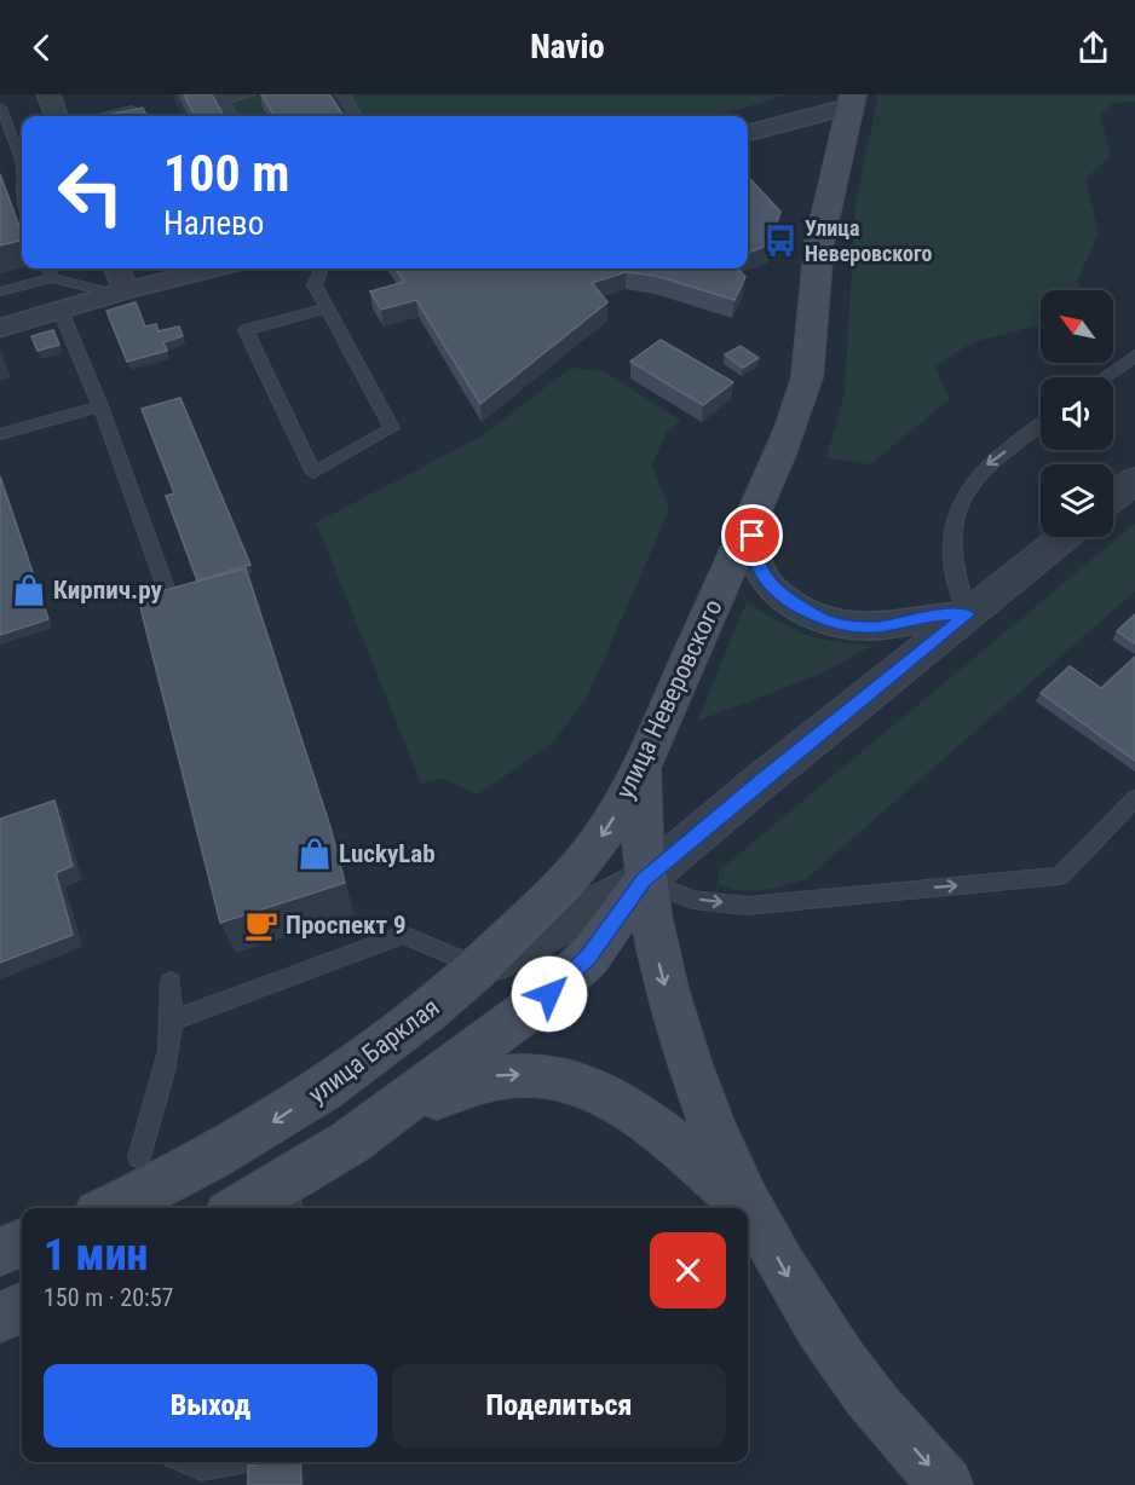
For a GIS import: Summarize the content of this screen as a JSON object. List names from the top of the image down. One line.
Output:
{"streets":{"main road":["улица Неверовского","улица Барклая"]},"crossings":[["улица Неверовского","улица Барклая"]],"places":{"bus stop":["Улица Неверовского"],"shop":["Кирпич.ру","LuckyLab"],"cafe":["Проспект 9"]},"north":"top left","page":{"header":"Navio","turn":["100 m","Налево"],"heading":["1 мин","150 m · 20:57"],"buttons":["Выход","Поделиться"]}}
